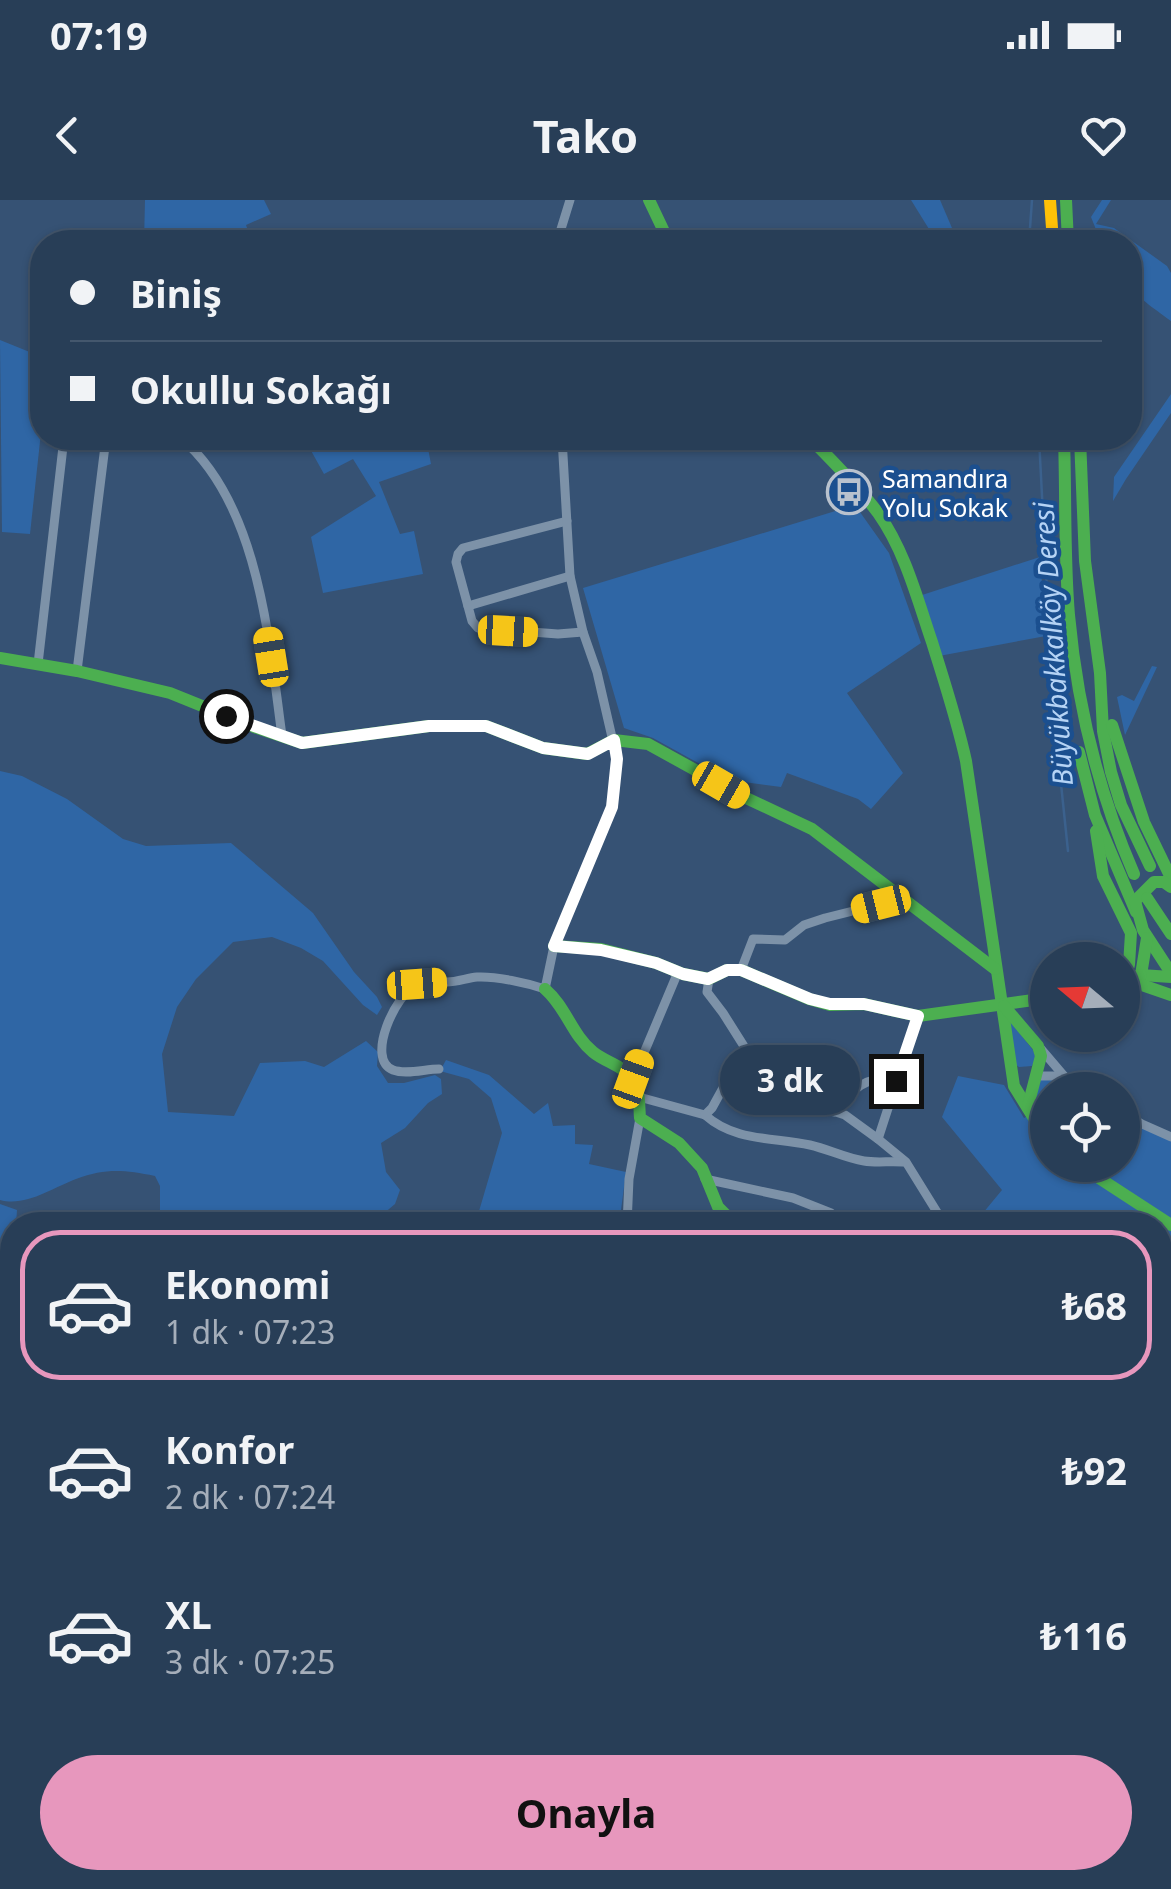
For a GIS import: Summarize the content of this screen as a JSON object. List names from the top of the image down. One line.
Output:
{"water":["Büyükbakkalköy Deresi"],"places":{"bus stop":["Samandıra Yolu Sokak"]},"north":"left","page":{"status":"07:19","header":"Tako","banner":["Biniş","Okullu Sokağı"],"bubble":"3 dk","list":[{"name":"Ekonomi","note":"1 dk · 07:23","value":"₺68"},{"name":"Konfor","note":"2 dk · 07:24","value":"₺92"},{"name":"XL","note":"3 dk · 07:25","value":"₺116"}],"buttons":"Onayla"}}
